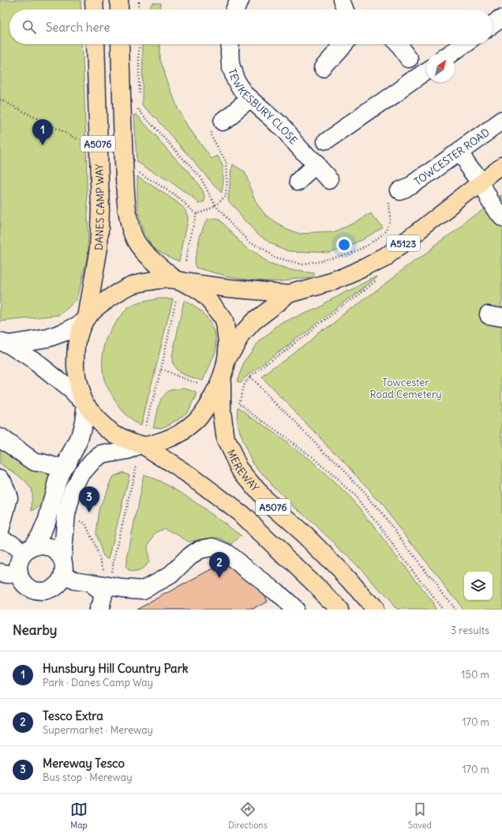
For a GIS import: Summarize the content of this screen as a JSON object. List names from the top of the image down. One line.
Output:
{"streets":{"main road":["A5076","DANES CAMP WAY","A5123","MEREWAY"],"street":["TEWKESBURY CLOSE","TOWCESTER ROAD"]},"crossings":[["A5076","A5123"]],"parks":["Towcester Road Cemetery"],"north":"top right","page":{"search":"Search here","pins":["1","3","2"],"heading":["Nearby","3 results"],"list":[{"mark":"1","name":"Hunsbury Hill Country Park","note":"Park · Danes Camp Way","value":"150 m"},{"mark":"2","name":"Tesco Extra","note":"Supermarket · Mereway","value":"170 m"},{"mark":"3","name":"Mereway Tesco","note":"Bus stop · Mereway","value":"170 m"}],"nav":["Map","Directions","Saved"]}}
